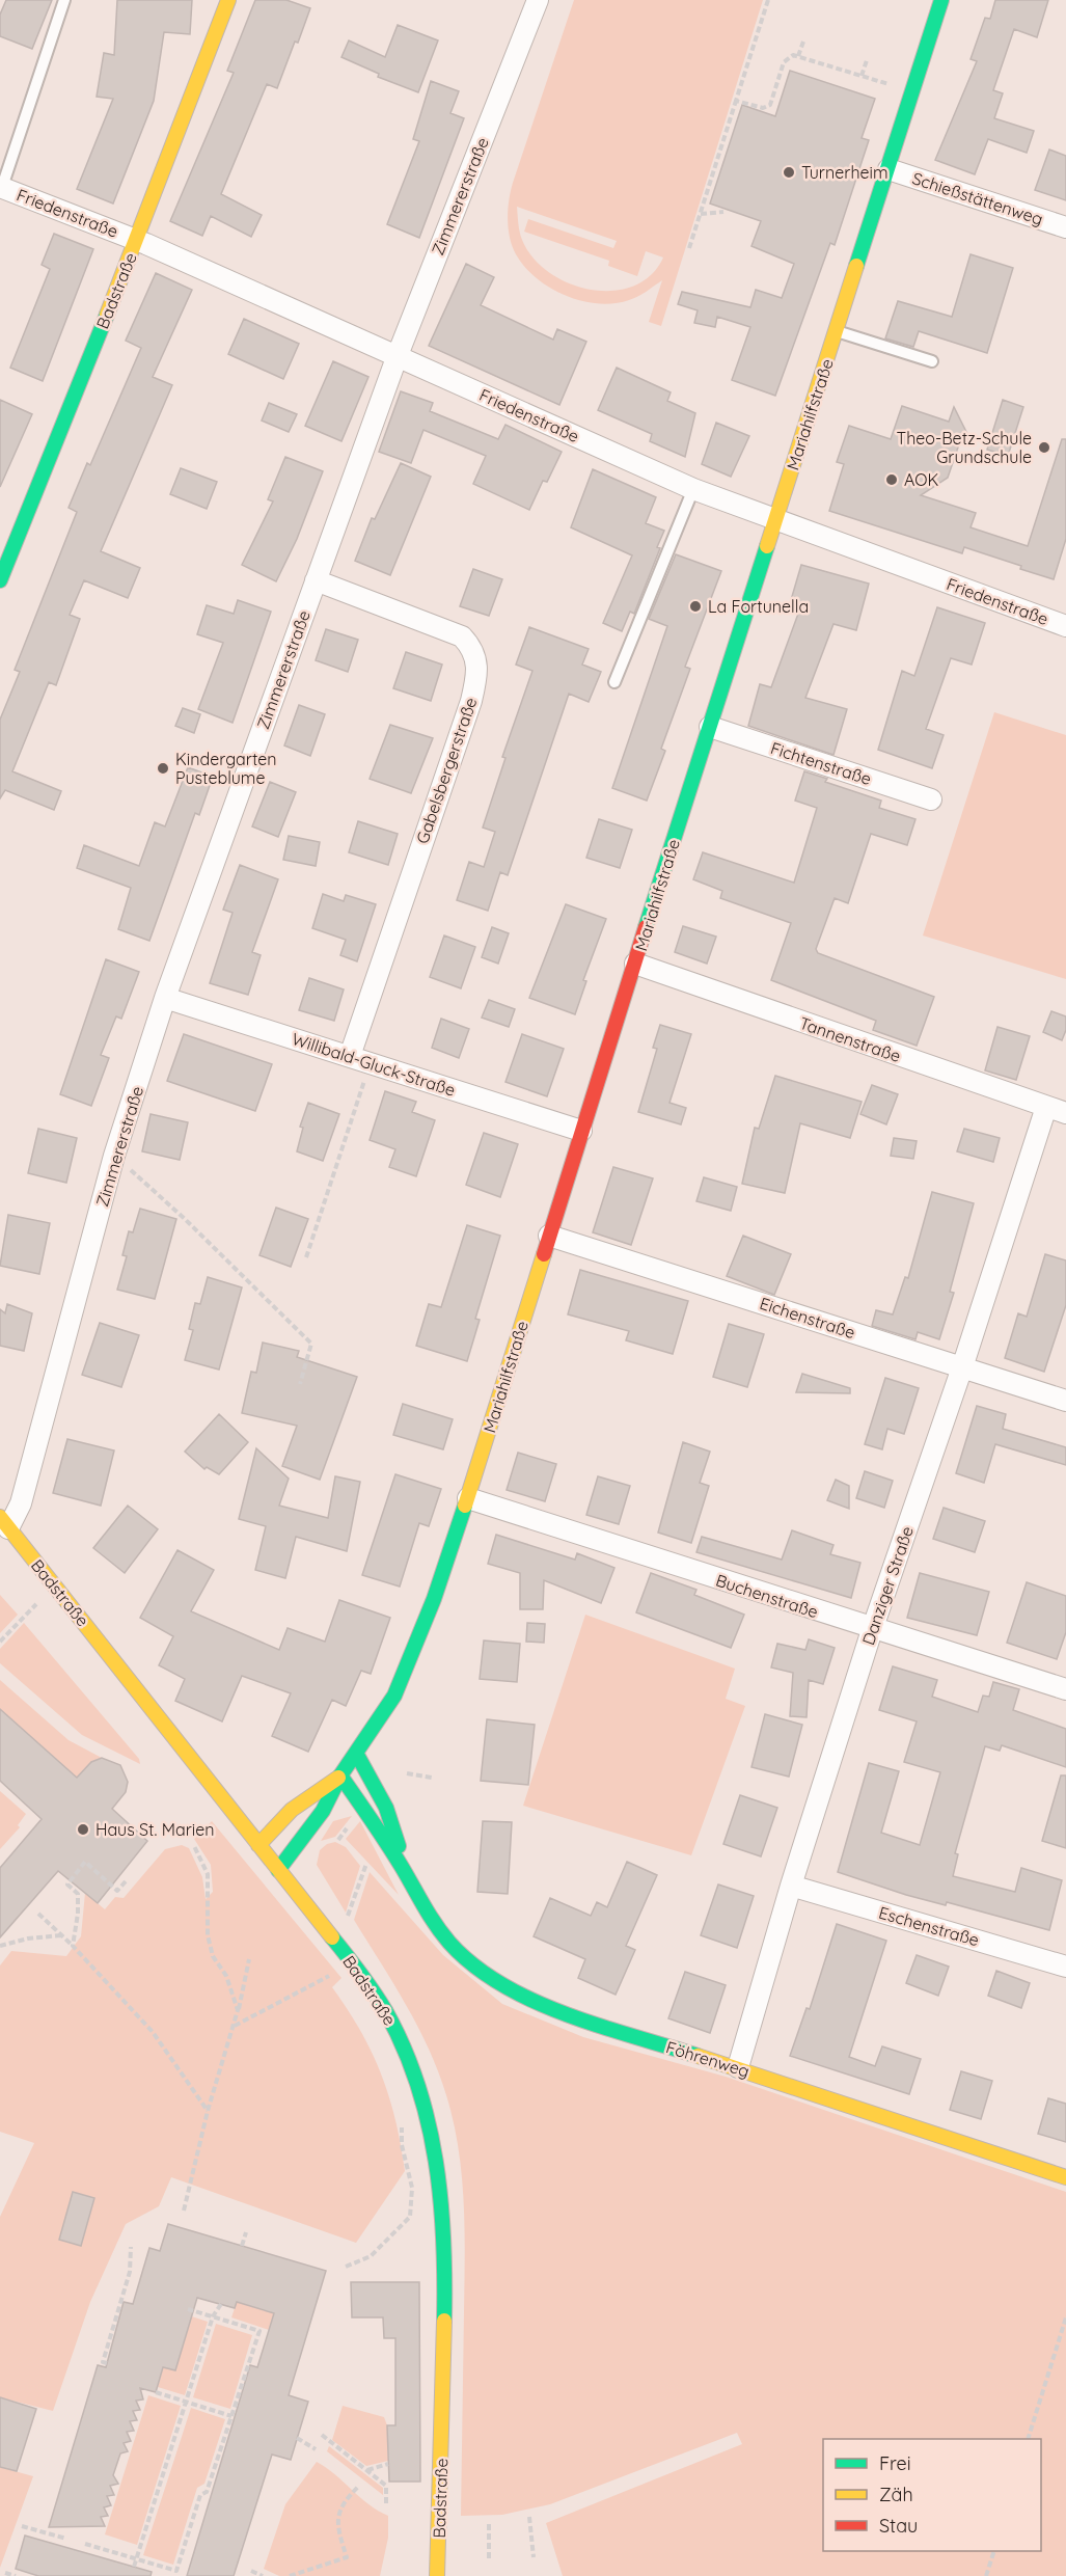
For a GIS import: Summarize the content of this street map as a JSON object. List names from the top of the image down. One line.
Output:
{"streets":{"street":["Zimmererstraße","Schießstättenweg","Friedenstraße","Badstraße","Mariahilfstraße","Fichtenstraße","Gabelsbergerstraße","Tannenstraße","Willibald-Gluck-Straße","Eichenstraße","Danziger Straße","Buchenstraße","Eschenstraße","Föhrenweg"]},"crossings":[["Zimmererstraße","Friedenstraße"],["Zimmererstraße","Badstraße"],["Zimmererstraße","Gabelsbergerstraße"],["Zimmererstraße","Willibald-Gluck-Straße"],["Schießstättenweg","Mariahilfstraße"],["Friedenstraße","Badstraße"],["Friedenstraße","Mariahilfstraße"],["Badstraße","Mariahilfstraße"],["Mariahilfstraße","Fichtenstraße"],["Mariahilfstraße","Tannenstraße"],["Mariahilfstraße","Willibald-Gluck-Straße"],["Mariahilfstraße","Eichenstraße"],["Mariahilfstraße","Buchenstraße"],["Mariahilfstraße","Föhrenweg"],["Gabelsbergerstraße","Willibald-Gluck-Straße"],["Tannenstraße","Danziger Straße"],["Eichenstraße","Danziger Straße"],["Danziger Straße","Buchenstraße"],["Danziger Straße","Eschenstraße"],["Danziger Straße","Föhrenweg"]],"places":["Turnerheim","Theo-Betz-Schule Grundschule","AOK","La Fortunella","Kindergarten Pusteblume","Haus St. Marien"],"legend":["Frei","Zäh","Stau"]}
